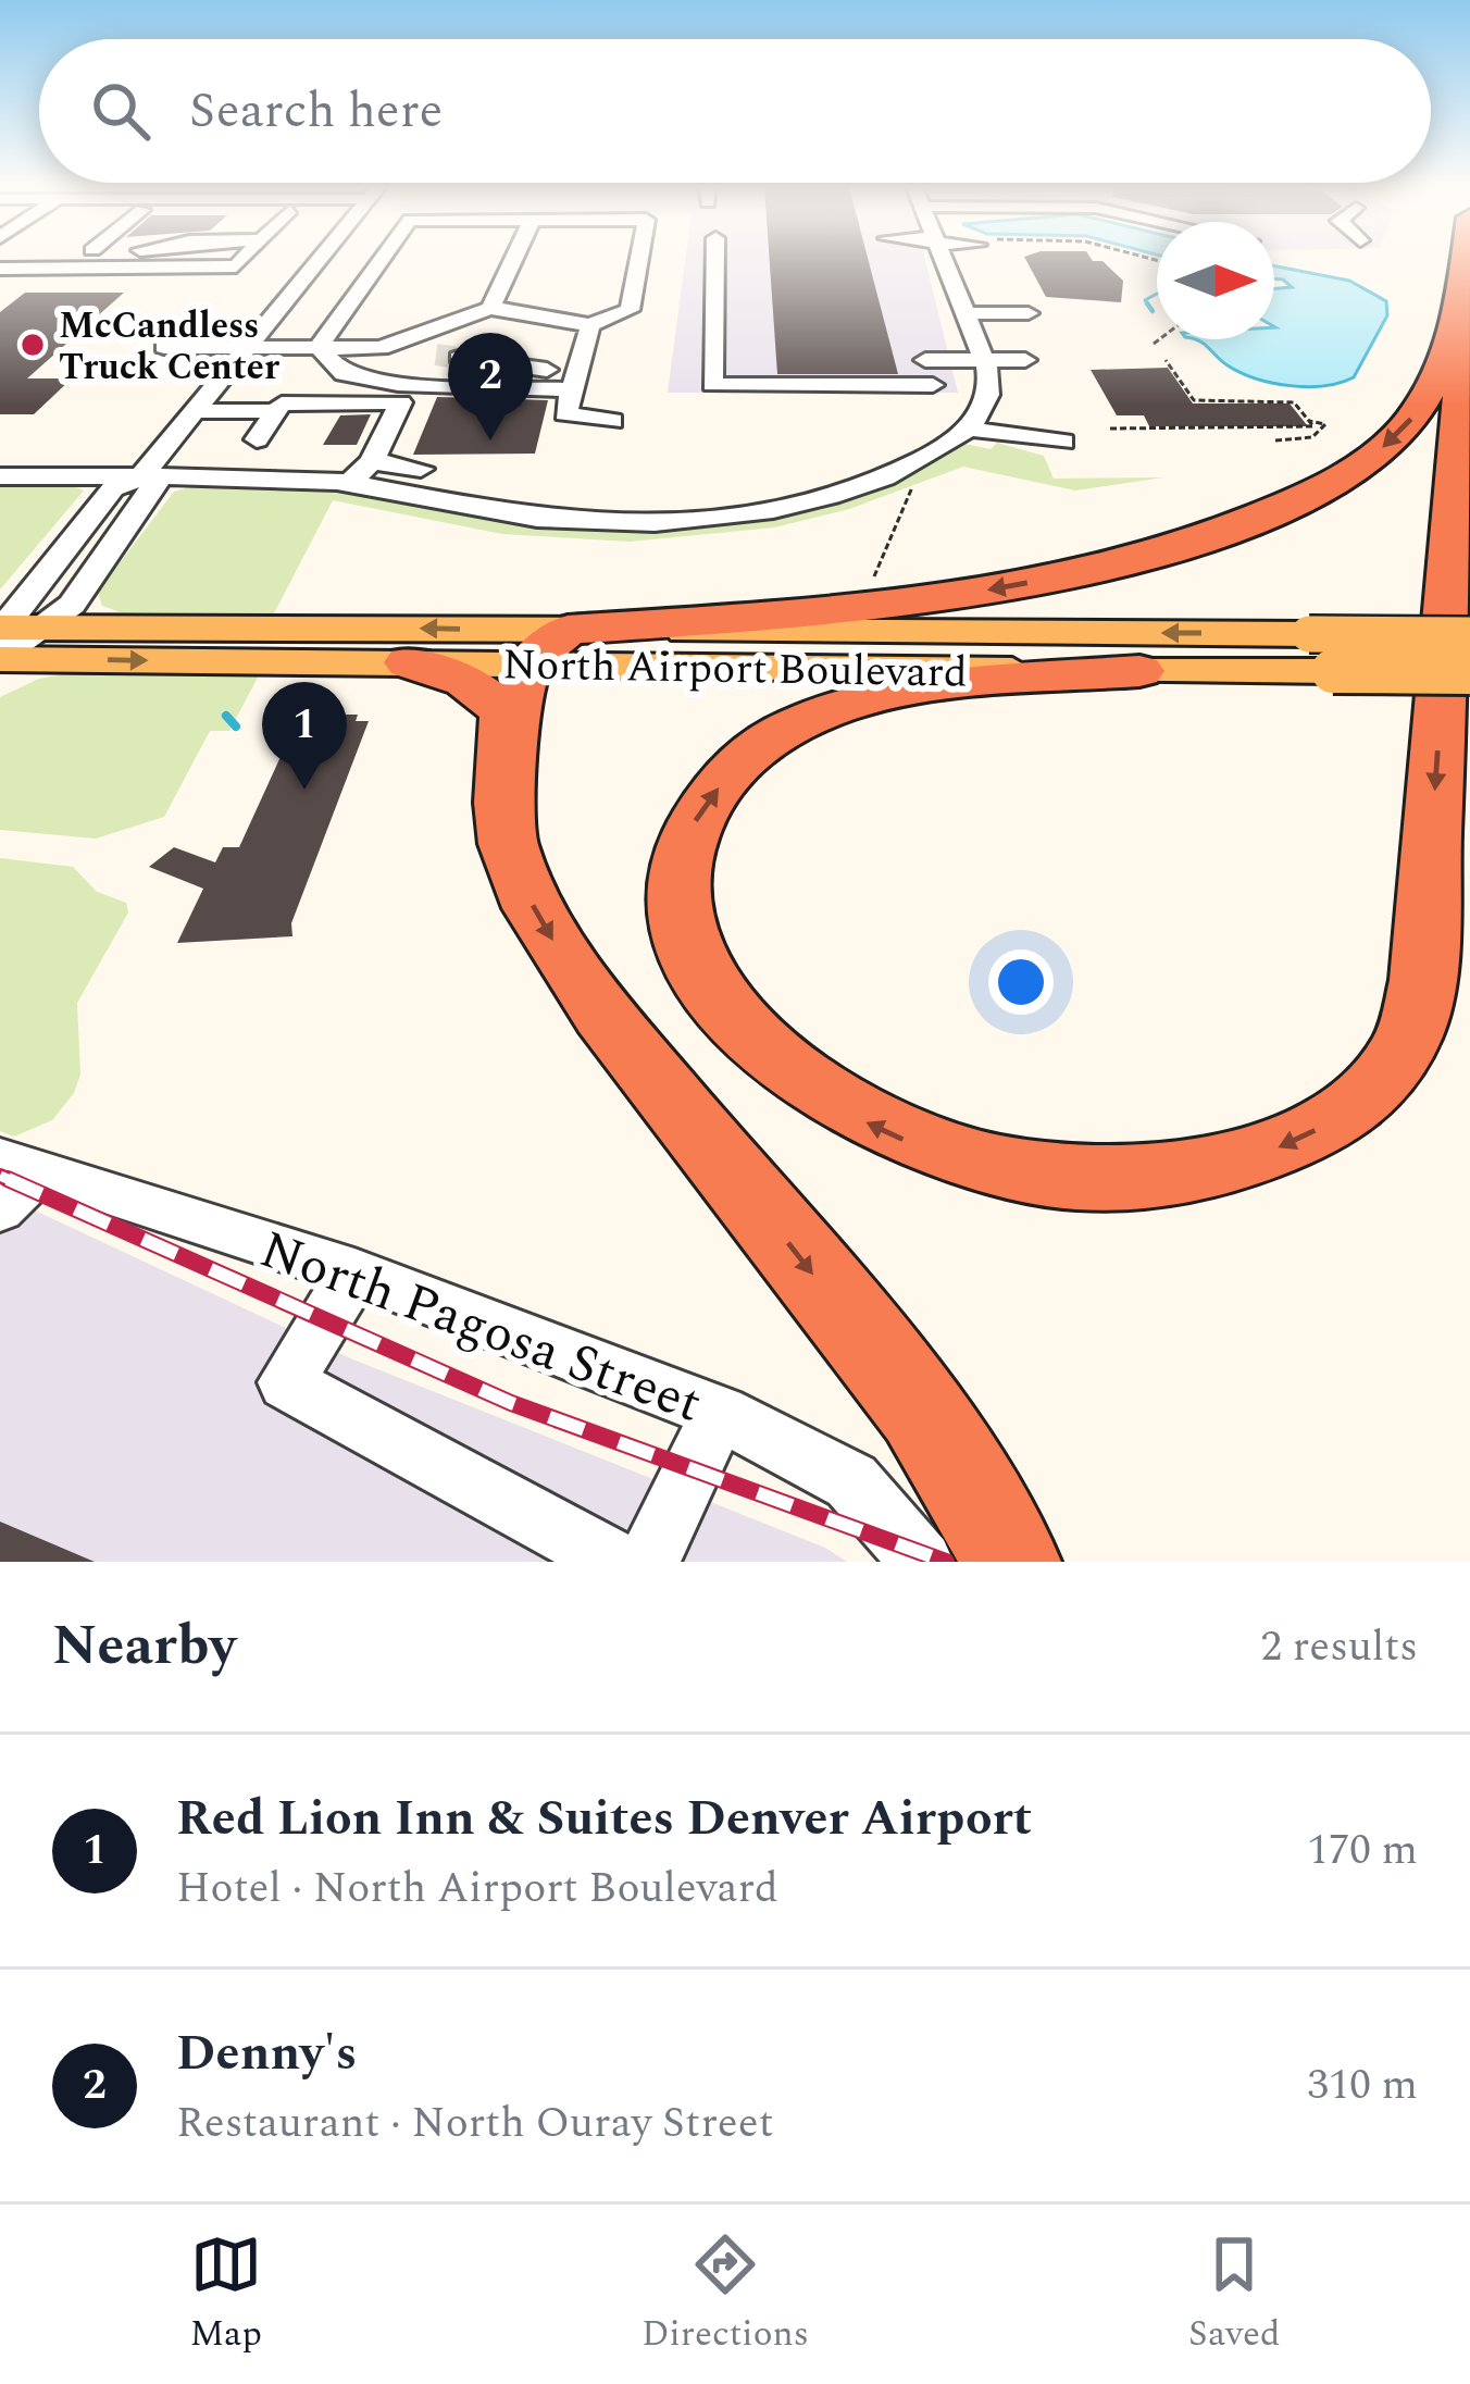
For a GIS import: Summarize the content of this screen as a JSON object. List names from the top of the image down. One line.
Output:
{"streets":{"main road":["North Airport Boulevard"],"street":["North Pagosa Street"]},"places":["McCandless Truck Center"],"north":"right","page":{"search":"Search here","pins":["2","1"],"heading":["Nearby","2 results"],"list":[{"mark":"1","name":"Red Lion Inn & Suites Denver Airport","note":"Hotel · North Airport Boulevard","value":"170 m"},{"mark":"2","name":"Denny's","note":"Restaurant · North Ouray Street","value":"310 m"}],"nav":["Map","Directions","Saved"]}}
